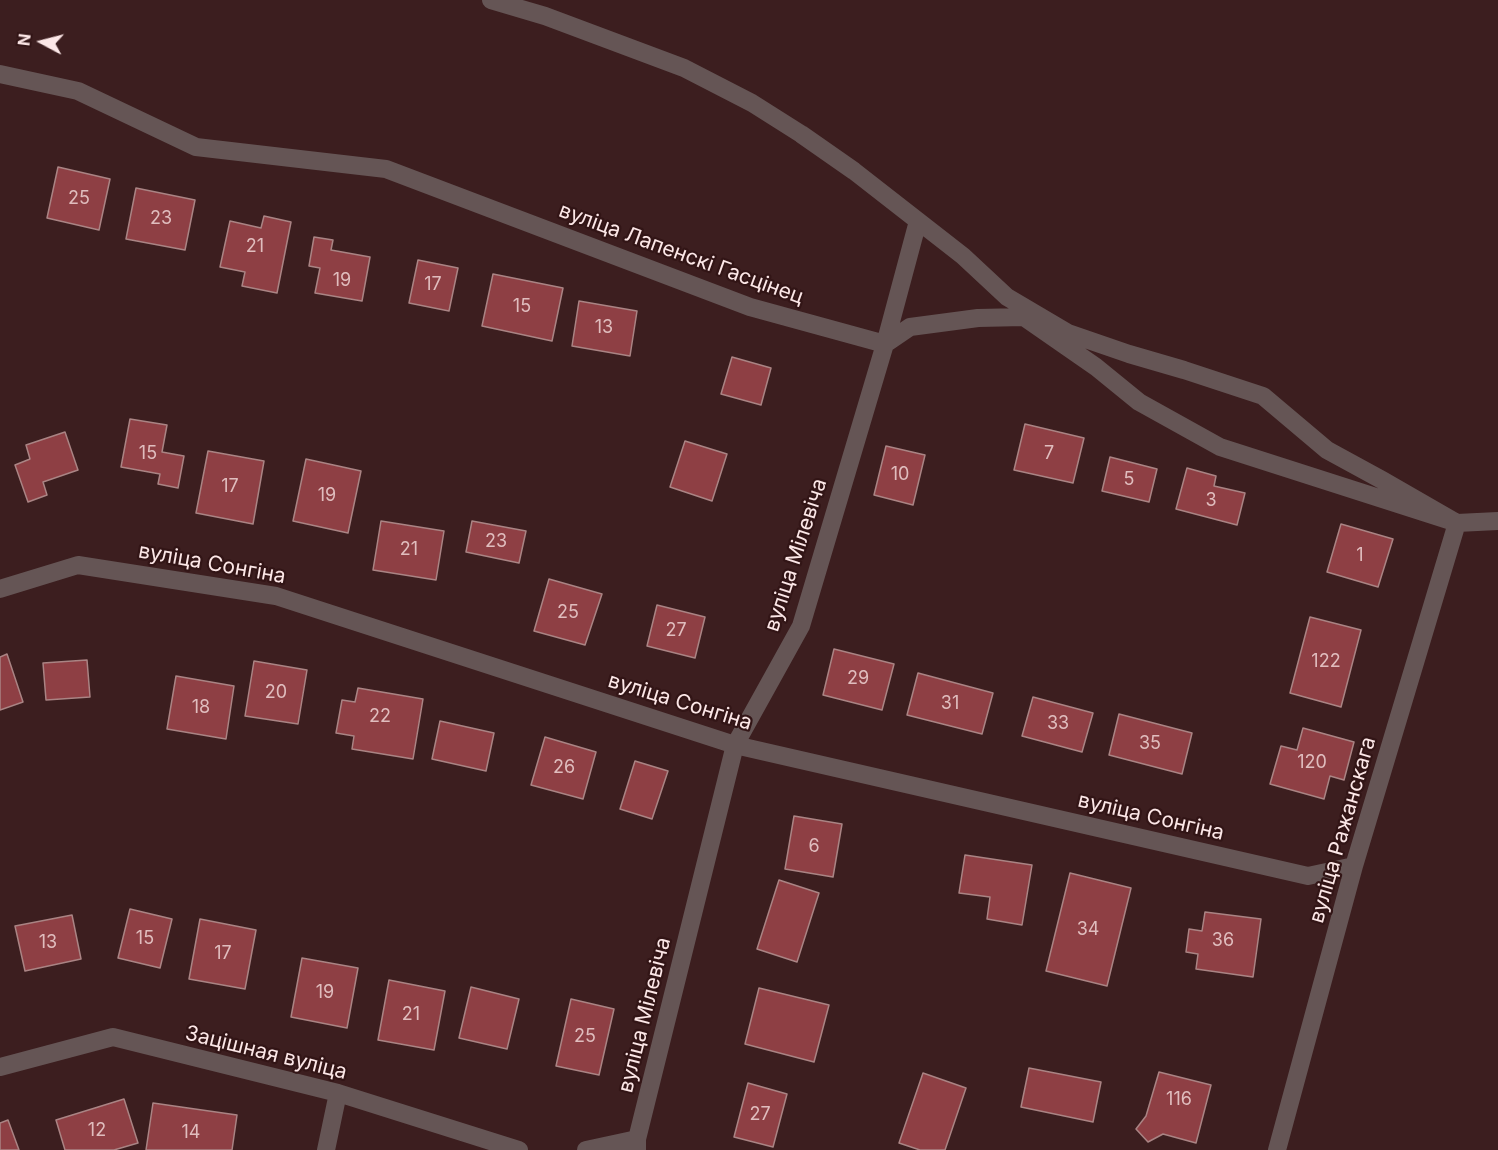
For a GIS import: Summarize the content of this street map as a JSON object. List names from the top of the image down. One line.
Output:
{"streets":{"street":["вуліца Лапенскі Гасцінец","вуліца Мілевіча","вуліца Сонгіна","вуліца Ражанскага","Зацішная вуліца"]},"crossings":[["вуліца Лапенскі Гасцінец","вуліца Мілевіча"],["вуліца Мілевіча","вуліца Сонгіна"],["вуліца Сонгіна","вуліца Ражанскага"]],"house_numbers":["25","23","21","19","17","15","13","15","7","10","5","17","19","3","23","21","1","25","27","122","29","20","31","18","22","33","35","120","26","6","34","15","36","13","17","19","21","25","116","27","12","14"],"north":"left"}
